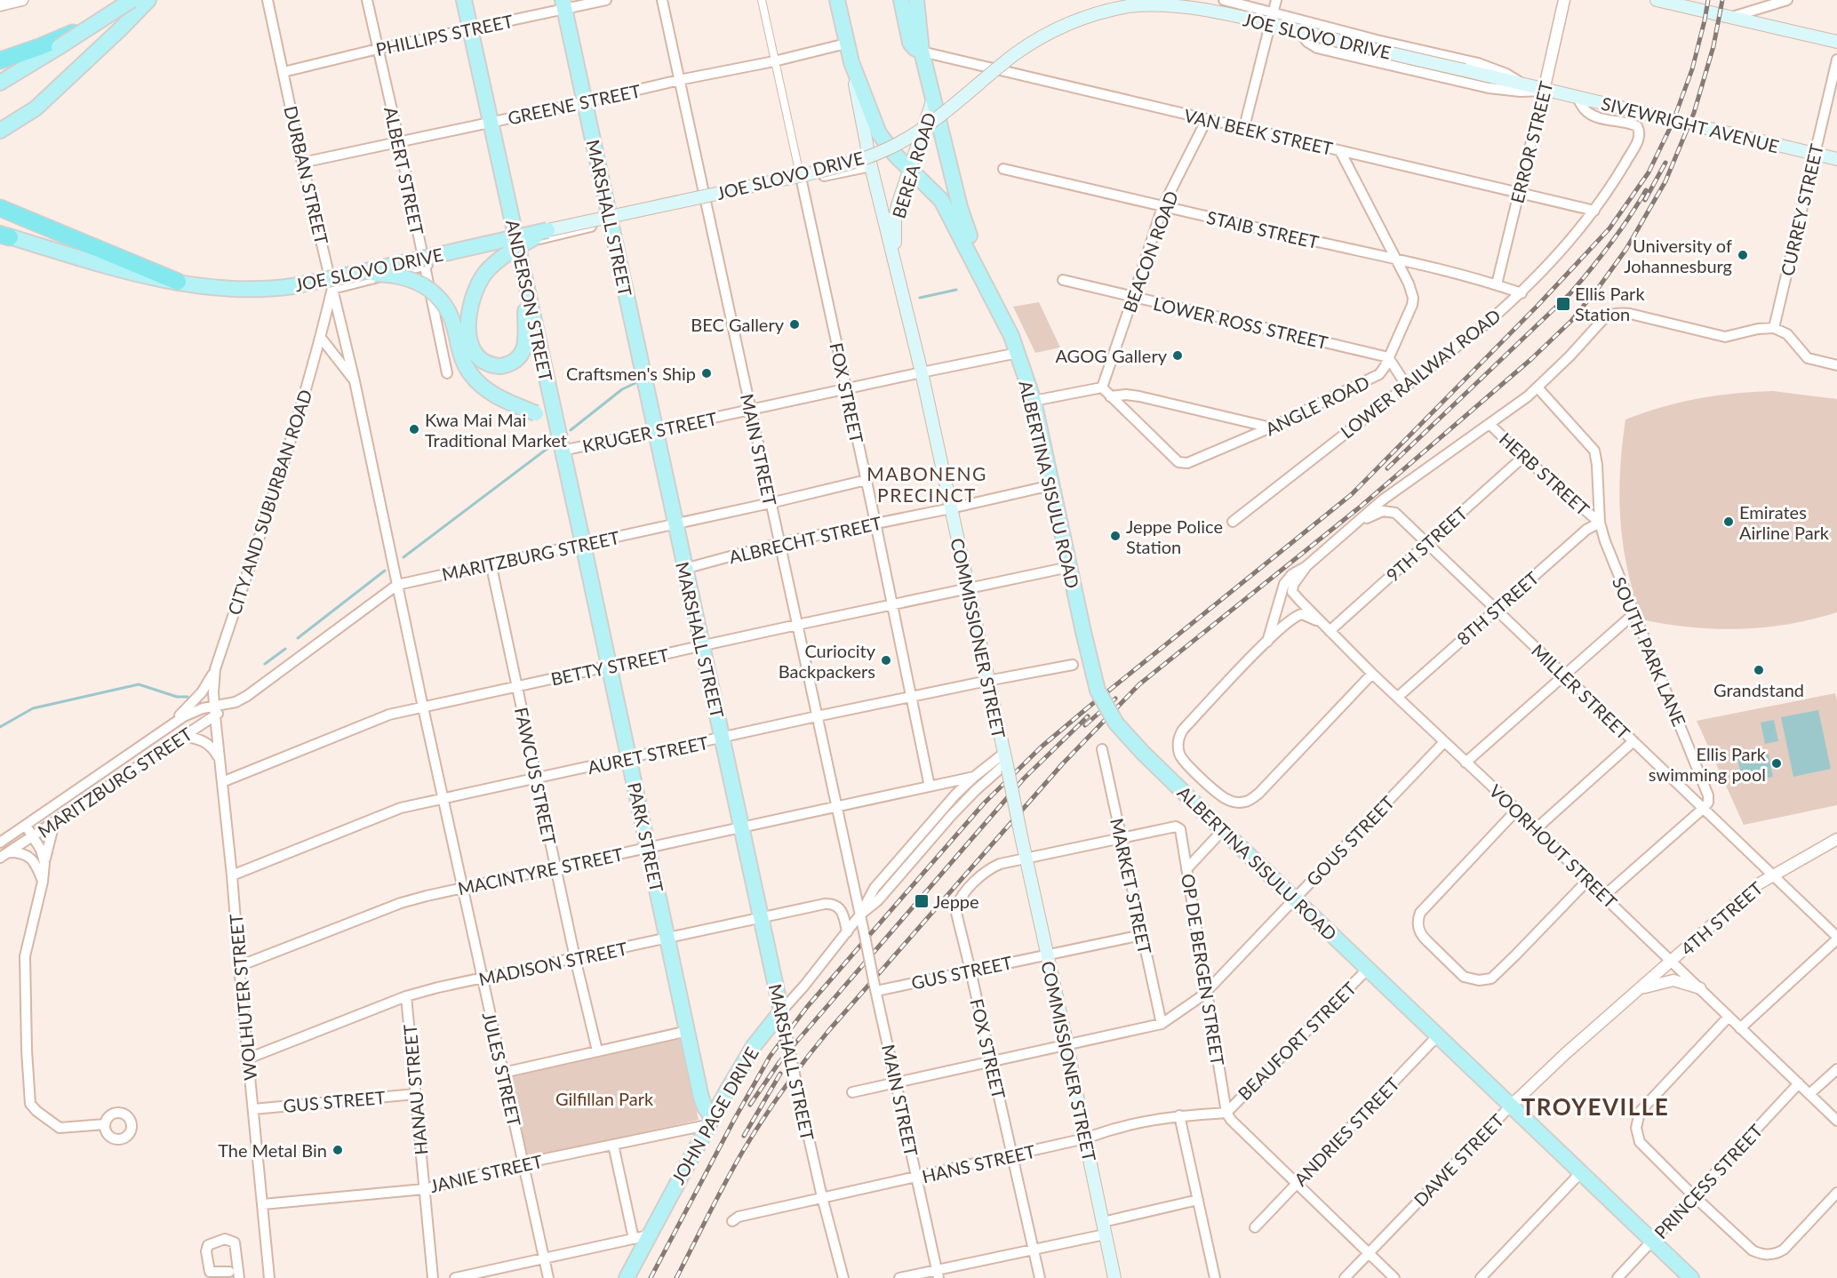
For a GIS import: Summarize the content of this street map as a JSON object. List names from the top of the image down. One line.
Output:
{"streets":{"main road":["JOE SLOVO DRIVE","SIVEWRIGHT AVENUE","BEREA ROAD","MARSHALL STREET","ANDERSON STREET","ALBERTINA SISULU ROAD","COMMISSIONER STREET","PARK STREET","JOHN PAGE DRIVE"],"street":["PHILLIPS STREET","GREENE STREET","VAN BEEK STREET","ERROR STREET","ALBERT STREET","DURBAN STREET","CURREY STREET","STAIB STREET","BEACON ROAD","LOWER ROSS STREET","LOWER RAILWAY ROAD","FOX STREET","ANGLE ROAD","KRUGER STREET","MAIN STREET","HERB STREET","CITY AND SUBURBAN ROAD","ALBRECHT STREET","9TH STREET","MARITZBURG STREET","8TH STREET","SOUTH PARK LANE","BETTY STREET","MILLER STREET","AURET STREET","FAWCUS STREET","GOUS STREET","VOORHOUT STREET","MACINTYRE STREET","MARKET STREET","4TH STREET","MADISON STREET","OP DE BERGEN STREET","GUS STREET","WOLHUTER STREET","BEAUFORT STREET","JULES STREET","HANAU STREET","ANDRIES STREET","DAWE STREET","HANS STREET","JANIE STREET","PRINCESS STREET"]},"crossings":[["PHILLIPS STREET","ALBERT STREET"],["PHILLIPS STREET","DURBAN STREET"],["PHILLIPS STREET","MARSHALL STREET"],["PHILLIPS STREET","ANDERSON STREET"],["JOE SLOVO DRIVE","SIVEWRIGHT AVENUE"],["JOE SLOVO DRIVE","ERROR STREET"],["GREENE STREET","ALBERT STREET"],["GREENE STREET","DURBAN STREET"],["GREENE STREET","MARSHALL STREET"],["GREENE STREET","ANDERSON STREET"],["GREENE STREET","FOX STREET"],["GREENE STREET","MAIN STREET"],["GREENE STREET","COMMISSIONER STREET"],["SIVEWRIGHT AVENUE","ERROR STREET"],["SIVEWRIGHT AVENUE","CURREY STREET"],["SIVEWRIGHT AVENUE","LOWER RAILWAY ROAD"],["VAN BEEK STREET","ERROR STREET"],["VAN BEEK STREET","BEACON ROAD"],["VAN BEEK STREET","LOWER RAILWAY ROAD"],["VAN BEEK STREET","ANGLE ROAD"],["VAN BEEK STREET","ALBERTINA SISULU ROAD"],["ERROR STREET","STAIB STREET"],["BEREA ROAD","ALBERTINA SISULU ROAD"],["BEREA ROAD","COMMISSIONER STREET"],["DURBAN STREET","CITY AND SUBURBAN ROAD"],["DURBAN STREET","MARITZBURG STREET"],["DURBAN STREET","JULES STREET"],["MARSHALL STREET","KRUGER STREET"],["MARSHALL STREET","ALBRECHT STREET"],["MARSHALL STREET","MARITZBURG STREET"],["MARSHALL STREET","BETTY STREET"],["MARSHALL STREET","AURET STREET"],["MARSHALL STREET","MACINTYRE STREET"],["MARSHALL STREET","MADISON STREET"],["MARSHALL STREET","JOHN PAGE DRIVE"],["MARSHALL STREET","HANS STREET"],["STAIB STREET","BEACON ROAD"],["STAIB STREET","LOWER RAILWAY ROAD"],["STAIB STREET","ANGLE ROAD"],["BEACON ROAD","LOWER ROSS STREET"],["ANDERSON STREET","KRUGER STREET"],["ANDERSON STREET","MARITZBURG STREET"],["ANDERSON STREET","PARK STREET"],["LOWER ROSS STREET","ANGLE ROAD"],["FOX STREET","KRUGER STREET"],["FOX STREET","ALBRECHT STREET"],["FOX STREET","MARITZBURG STREET"],["FOX STREET","COMMISSIONER STREET"],["FOX STREET","BETTY STREET"],["FOX STREET","AURET STREET"],["FOX STREET","MACINTYRE STREET"],["FOX STREET","GUS STREET"],["FOX STREET","HANS STREET"],["KRUGER STREET","MAIN STREET"],["KRUGER STREET","ALBERTINA SISULU ROAD"],["KRUGER STREET","COMMISSIONER STREET"],["MAIN STREET","ALBRECHT STREET"],["MAIN STREET","MARITZBURG STREET"],["MAIN STREET","BETTY STREET"],["MAIN STREET","AURET STREET"],["MAIN STREET","MACINTYRE STREET"],["MAIN STREET","GUS STREET"],["MAIN STREET","JOHN PAGE DRIVE"],["MAIN STREET","HANS STREET"],["HERB STREET","9TH STREET"],["HERB STREET","8TH STREET"],["HERB STREET","SOUTH PARK LANE"],["ALBERTINA SISULU ROAD","ALBRECHT STREET"],["ALBERTINA SISULU ROAD","COMMISSIONER STREET"],["ALBERTINA SISULU ROAD","BETTY STREET"],["ALBERTINA SISULU ROAD","GOUS STREET"],["ALBERTINA SISULU ROAD","BEAUFORT STREET"],["ALBERTINA SISULU ROAD","ANDRIES STREET"],["ALBERTINA SISULU ROAD","DAWE STREET"],["ALBERTINA SISULU ROAD","PRINCESS STREET"],["CITY AND SUBURBAN ROAD","MARITZBURG STREET"],["CITY AND SUBURBAN ROAD","WOLHUTER STREET"],["ALBRECHT STREET","COMMISSIONER STREET"],["9TH STREET","MILLER STREET"],["9TH STREET","VOORHOUT STREET"],["MARITZBURG STREET","FAWCUS STREET"],["MARITZBURG STREET","WOLHUTER STREET"],["8TH STREET","SOUTH PARK LANE"],["8TH STREET","MILLER STREET"],["8TH STREET","VOORHOUT STREET"],["COMMISSIONER STREET","BETTY STREET"],["COMMISSIONER STREET","AURET STREET"],["COMMISSIONER STREET","GUS STREET"],["COMMISSIONER STREET","JOHN PAGE DRIVE"],["COMMISSIONER STREET","HANS STREET"],["SOUTH PARK LANE","MILLER STREET"],["BETTY STREET","FAWCUS STREET"],["BETTY STREET","PARK STREET"],["BETTY STREET","WOLHUTER STREET"],["BETTY STREET","JULES STREET"],["MILLER STREET","4TH STREET"],["AURET STREET","FAWCUS STREET"],["AURET STREET","PARK STREET"],["AURET STREET","WOLHUTER STREET"],["AURET STREET","JULES STREET"],["FAWCUS STREET","MACINTYRE STREET"],["FAWCUS STREET","MADISON STREET"],["PARK STREET","MACINTYRE STREET"],["PARK STREET","MADISON STREET"],["PARK STREET","JOHN PAGE DRIVE"],["PARK STREET","JANIE STREET"],["GOUS STREET","VOORHOUT STREET"],["GOUS STREET","MARKET STREET"],["GOUS STREET","OP DE BERGEN STREET"],["VOORHOUT STREET","4TH STREET"],["VOORHOUT STREET","DAWE STREET"],["VOORHOUT STREET","PRINCESS STREET"],["MACINTYRE STREET","WOLHUTER STREET"],["MACINTYRE STREET","JULES STREET"],["MACINTYRE STREET","JOHN PAGE DRIVE"],["MARKET STREET","OP DE BERGEN STREET"],["MARKET STREET","GUS STREET"],["4TH STREET","DAWE STREET"],["MADISON STREET","WOLHUTER STREET"],["MADISON STREET","JULES STREET"],["MADISON STREET","HANAU STREET"],["MADISON STREET","JOHN PAGE DRIVE"],["OP DE BERGEN STREET","BEAUFORT STREET"],["OP DE BERGEN STREET","HANS STREET"],["GUS STREET","WOLHUTER STREET"],["GUS STREET","HANAU STREET"],["WOLHUTER STREET","JANIE STREET"],["BEAUFORT STREET","HANS STREET"],["JULES STREET","JANIE STREET"],["HANAU STREET","JANIE STREET"],["JOHN PAGE DRIVE","JANIE STREET"]],"districts":["MABONENG PRECINCT","TROYEVILLE"],"parks":["Gilfillan Park"],"places":{"other":["University of Johannesburg","BEC Gallery","AGOG Gallery","Craftsmen's Ship","Kwa Mai Mai Traditional Market","Emirates Airline Park","Jeppe Police Station","Curiocity Backpackers","Grandstand","Ellis Park swimming pool","The Metal Bin"],"transit":["Ellis Park Station","Jeppe"]}}
